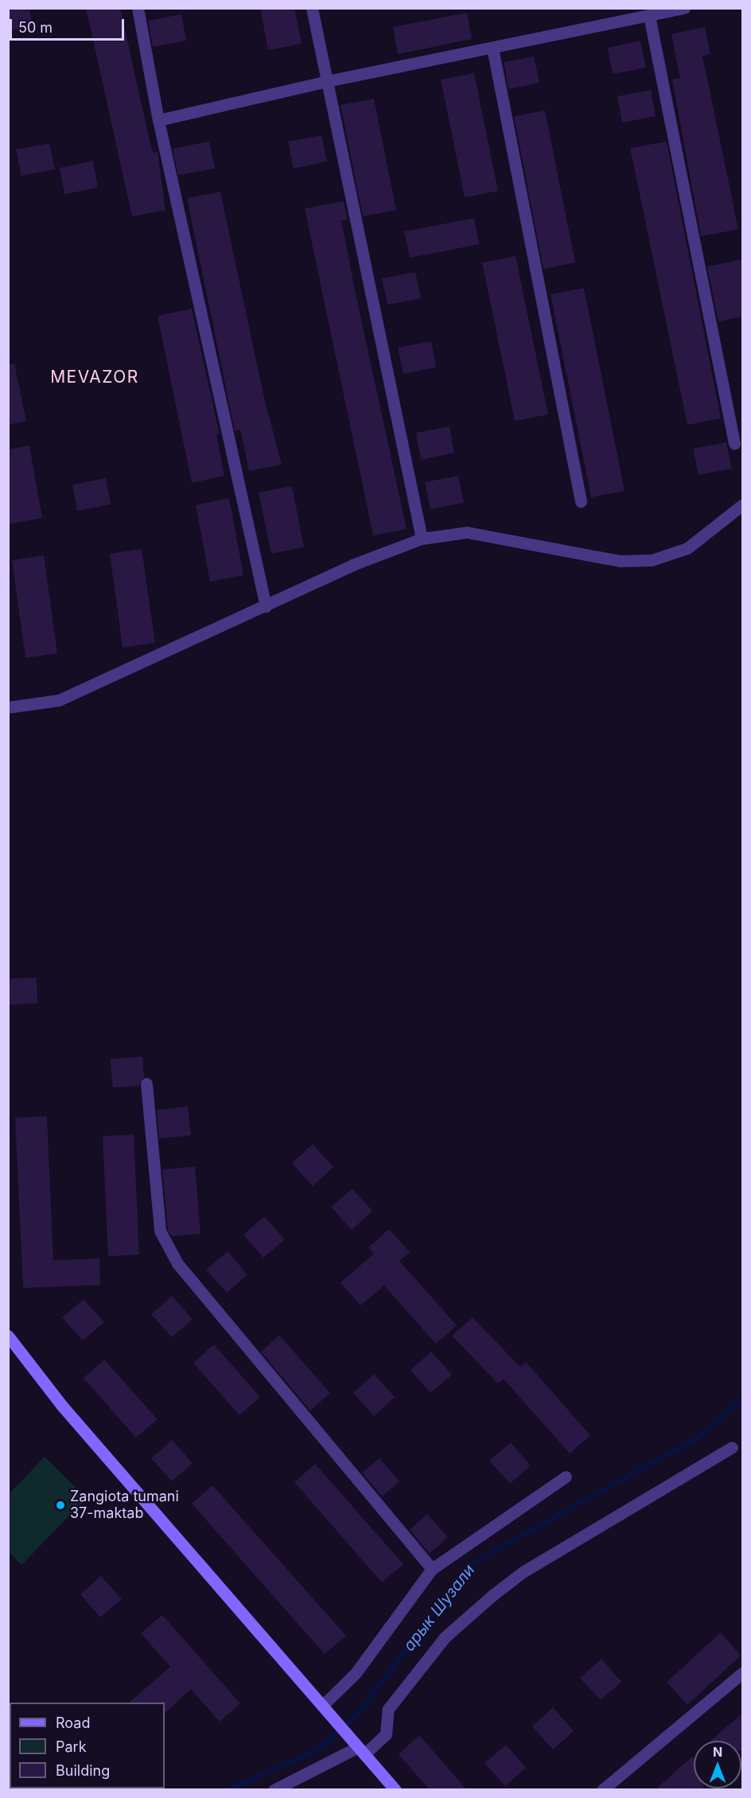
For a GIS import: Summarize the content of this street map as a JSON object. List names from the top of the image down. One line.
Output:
{"districts":["MEVAZOR"],"water":["арык Шузали"],"places":["Zangiota tumani 37-maktab"],"legend":["Road","Park","Building"],"scale_bar":"50 m","north":"top"}
